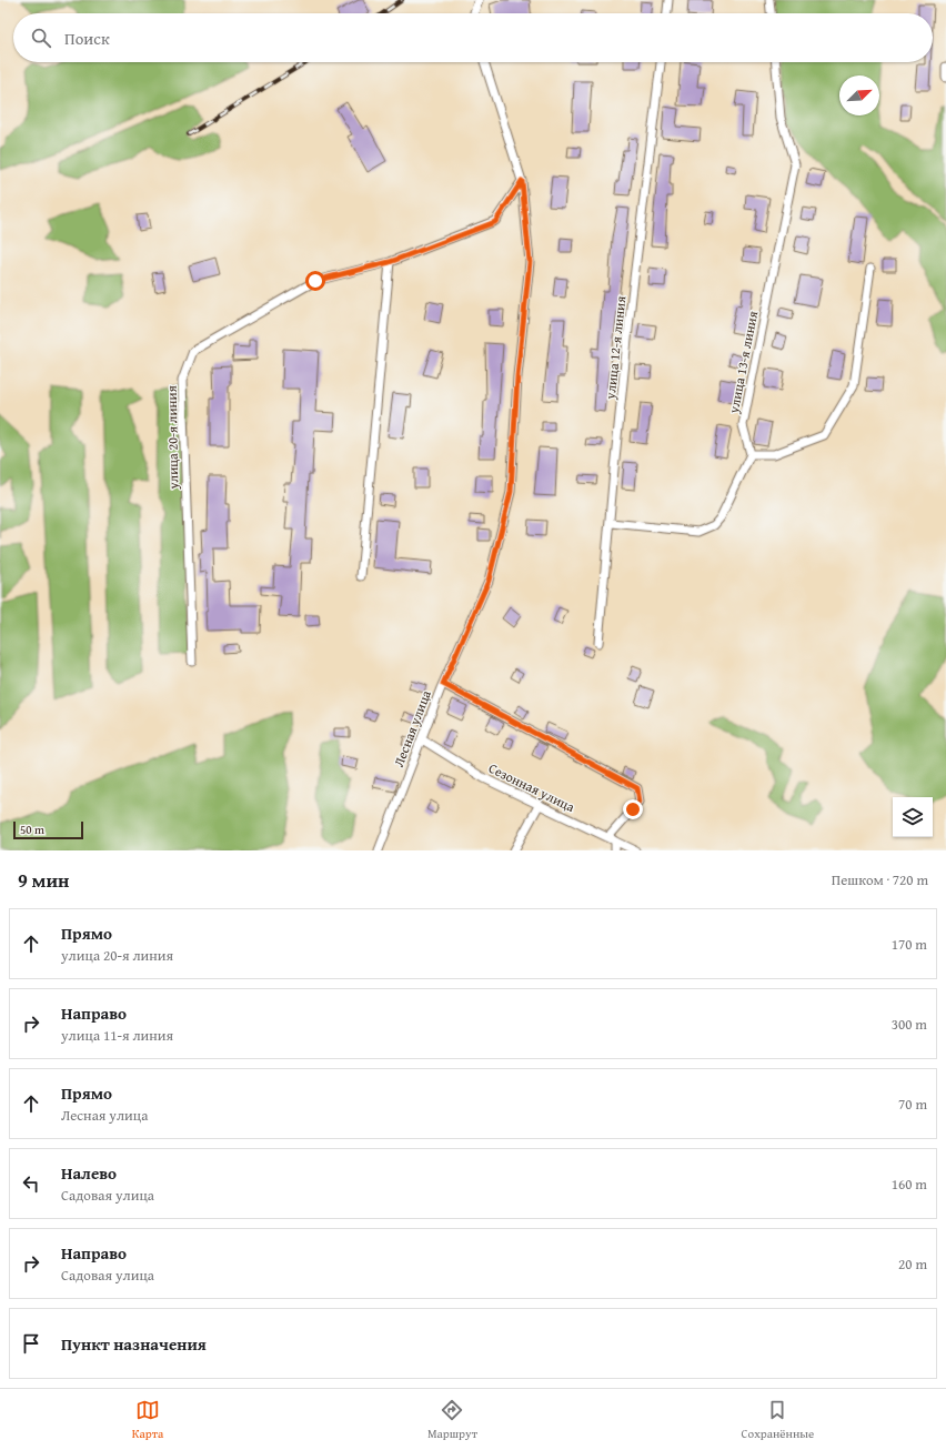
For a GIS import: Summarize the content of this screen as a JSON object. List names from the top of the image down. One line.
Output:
{"streets":{"street":["улица 12-я линия","улица 13-я линия","улица 20-я линия","Лесная улица","Сезонная улица"]},"crossings":[["улица 20-я линия","Лесная улица"],["Лесная улица","Сезонная улица"]],"scale_bar":"50 m","north":"top right","page":{"search":"Поиск","scale":"50 m","heading":["9 мин","Пешком · 720 m"],"list":[["Прямо","улица 20-я линия","170 m"],["Направо","улица 11-я линия","300 m"],["Прямо","Лесная улица","70 m"],["Налево","Садовая улица","160 m"],["Направо","Садовая улица","20 m"],"Пункт назначения"],"nav":["Карта","Маршрут","Сохранённые"]}}
